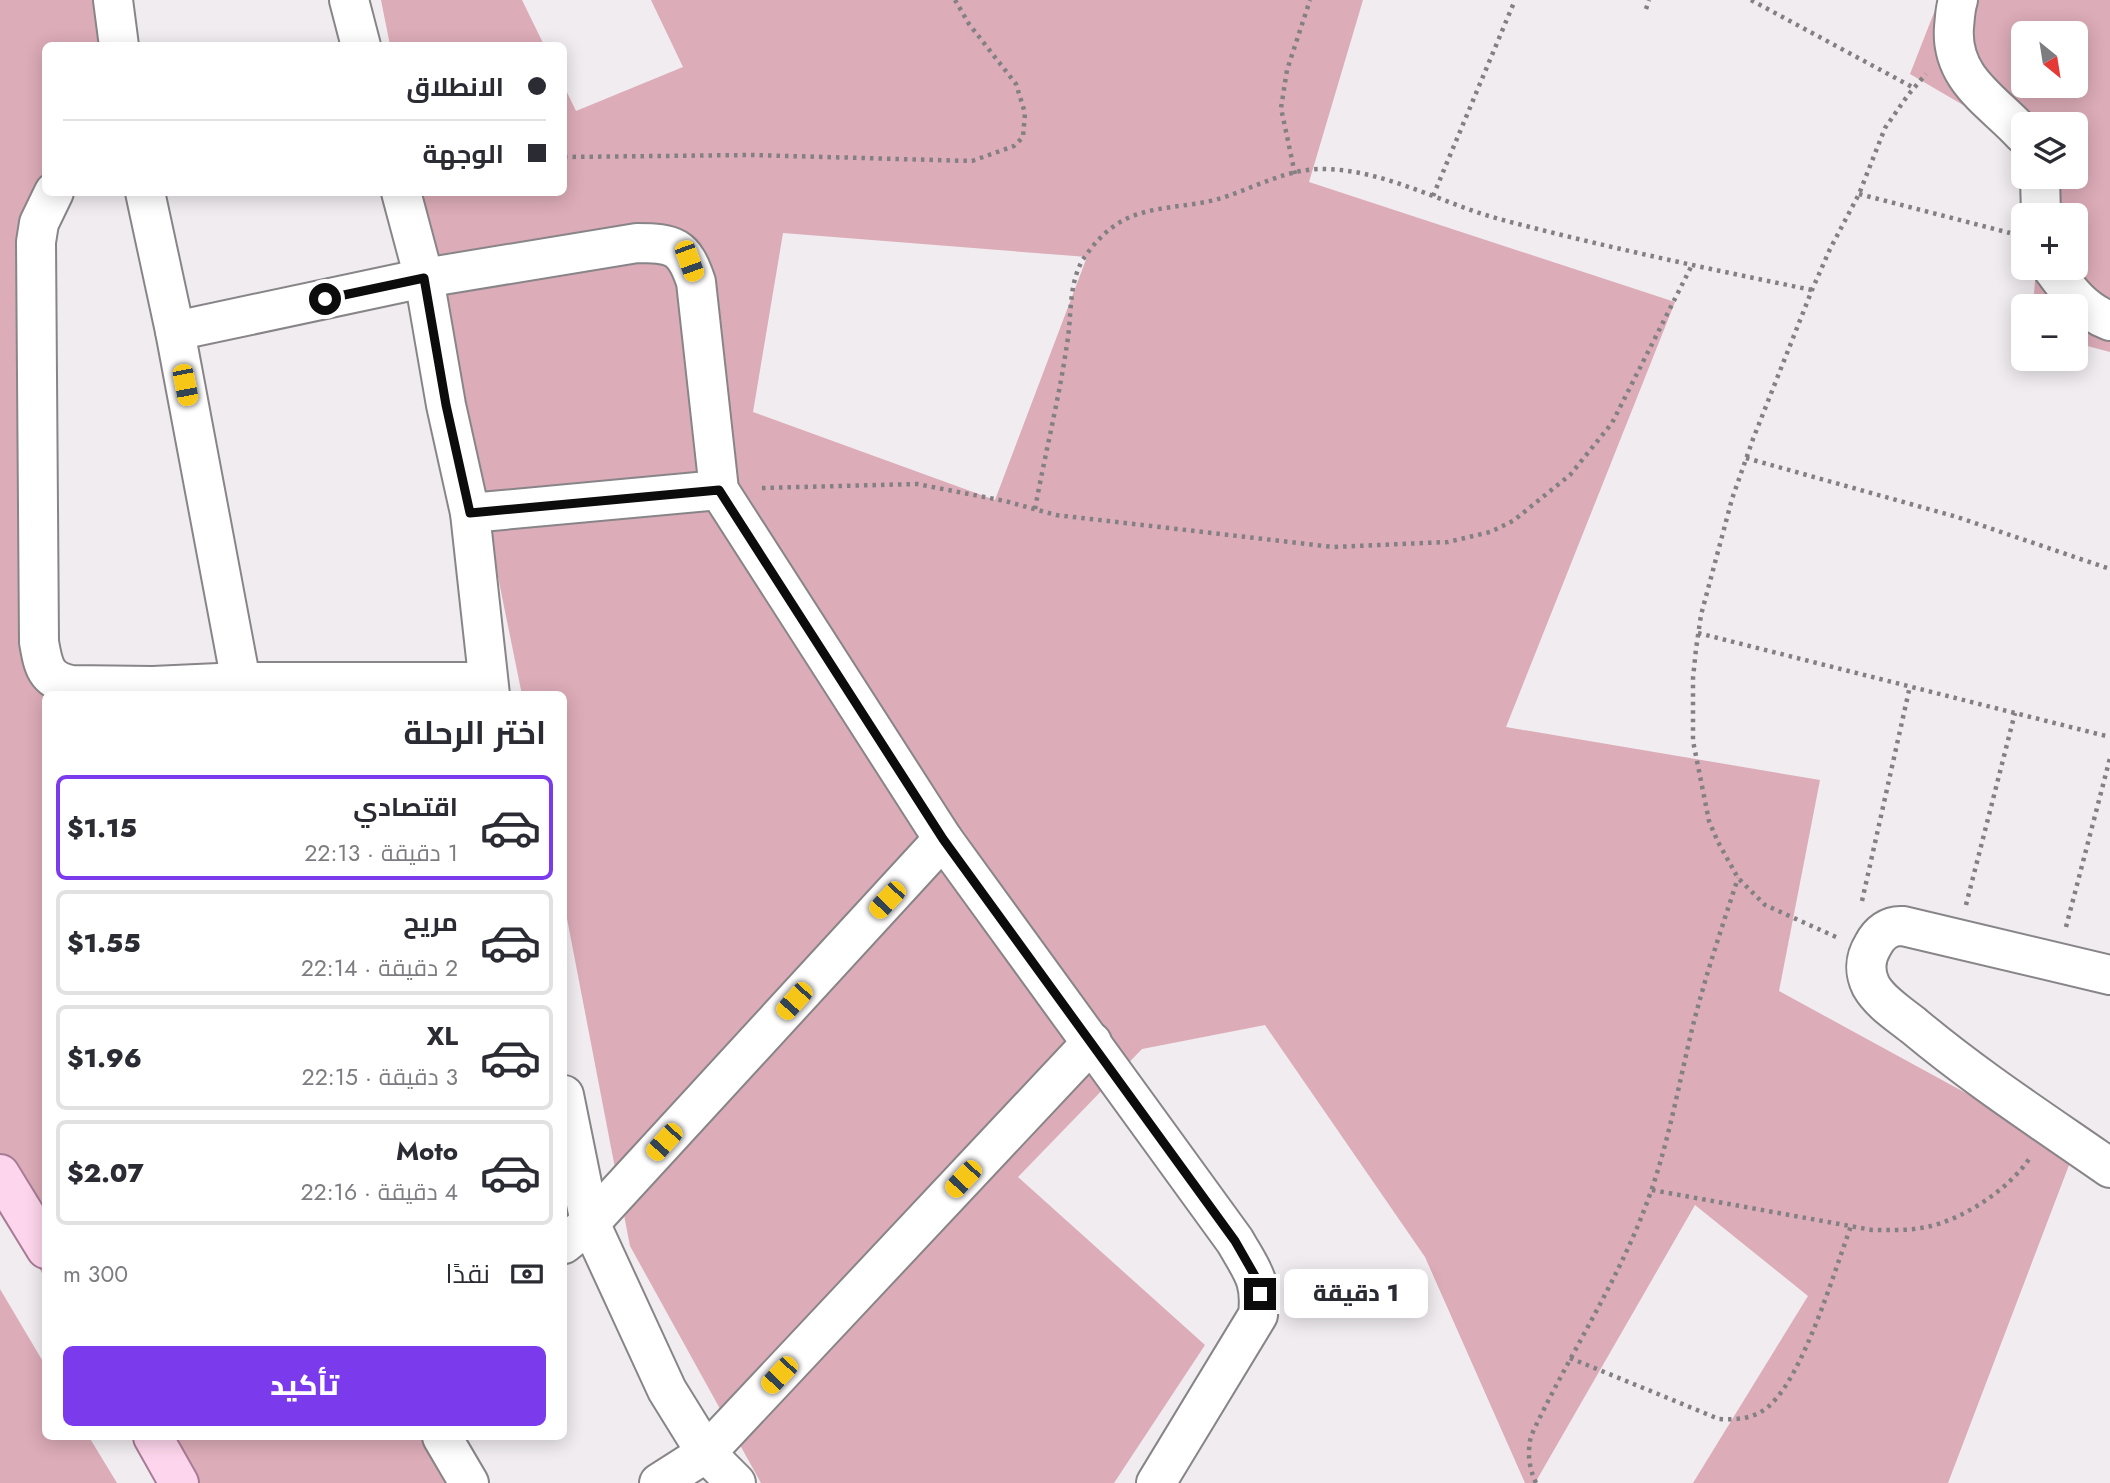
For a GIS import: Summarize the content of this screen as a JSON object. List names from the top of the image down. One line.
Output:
{"north":"bottom right","page":{"map_buttons":["+","−"],"banner":["الانطلاق","الوجهة"],"heading":"اختر الرحلة","list":[{"name":"اقتصادي","note":"1 دقيقة · 22:13","value":"$1.15"},{"name":"مريح","note":"2 دقيقة · 22:14","value":"$1.55"},{"name":"XL","note":"3 دقيقة · 22:15","value":"$1.96"},{"name":"Moto","note":"4 دقيقة · 22:16","value":"$2.07"}],"pay":["نقدًا","300 m"],"bubble":"1 دقيقة","buttons":"تأكيد"}}
